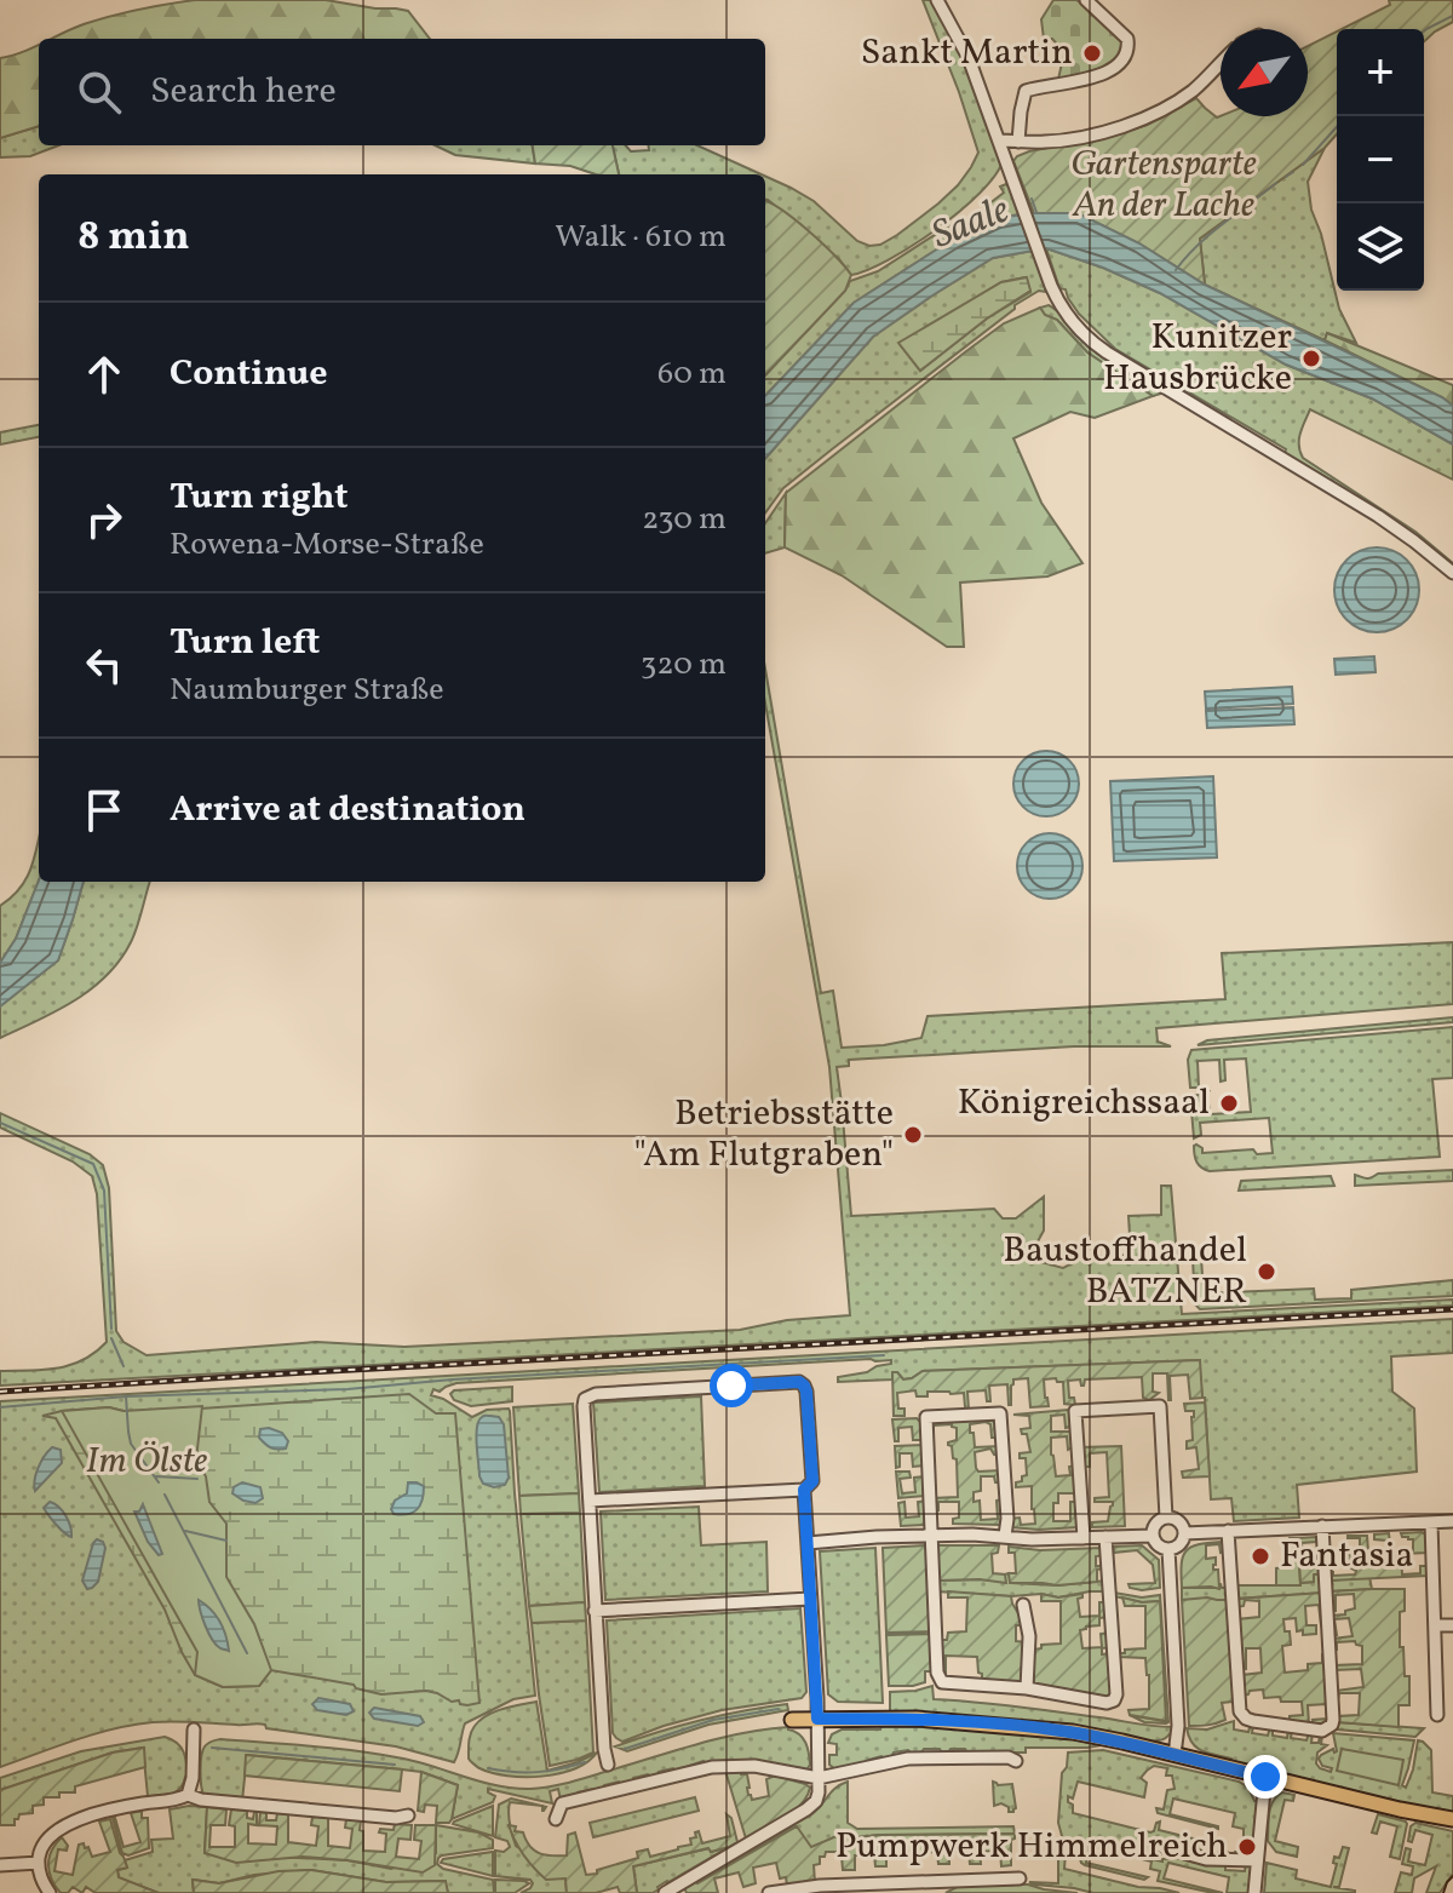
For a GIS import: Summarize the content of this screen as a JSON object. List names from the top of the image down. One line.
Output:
{"water":["Saale"],"parks":["Gartensparte An der Lache","Im Ölste"],"places":["Sankt Martin","Kunitzer Hausbrücke","Königreichssaal","Betriebsstätte \"Am Flutgraben\"","Baustoffhandel BATZNER","Fantasia","Pumpwerk Himmelreich"],"north":"bottom left","page":{"map_buttons":["+","−"],"search":"Search here","heading":["8 min","Walk · 610 m"],"list":[["Continue","60 m"],["Turn right","Rowena-Morse-Straße","230 m"],["Turn left","Naumburger Straße","320 m"],"Arrive at destination"]}}
